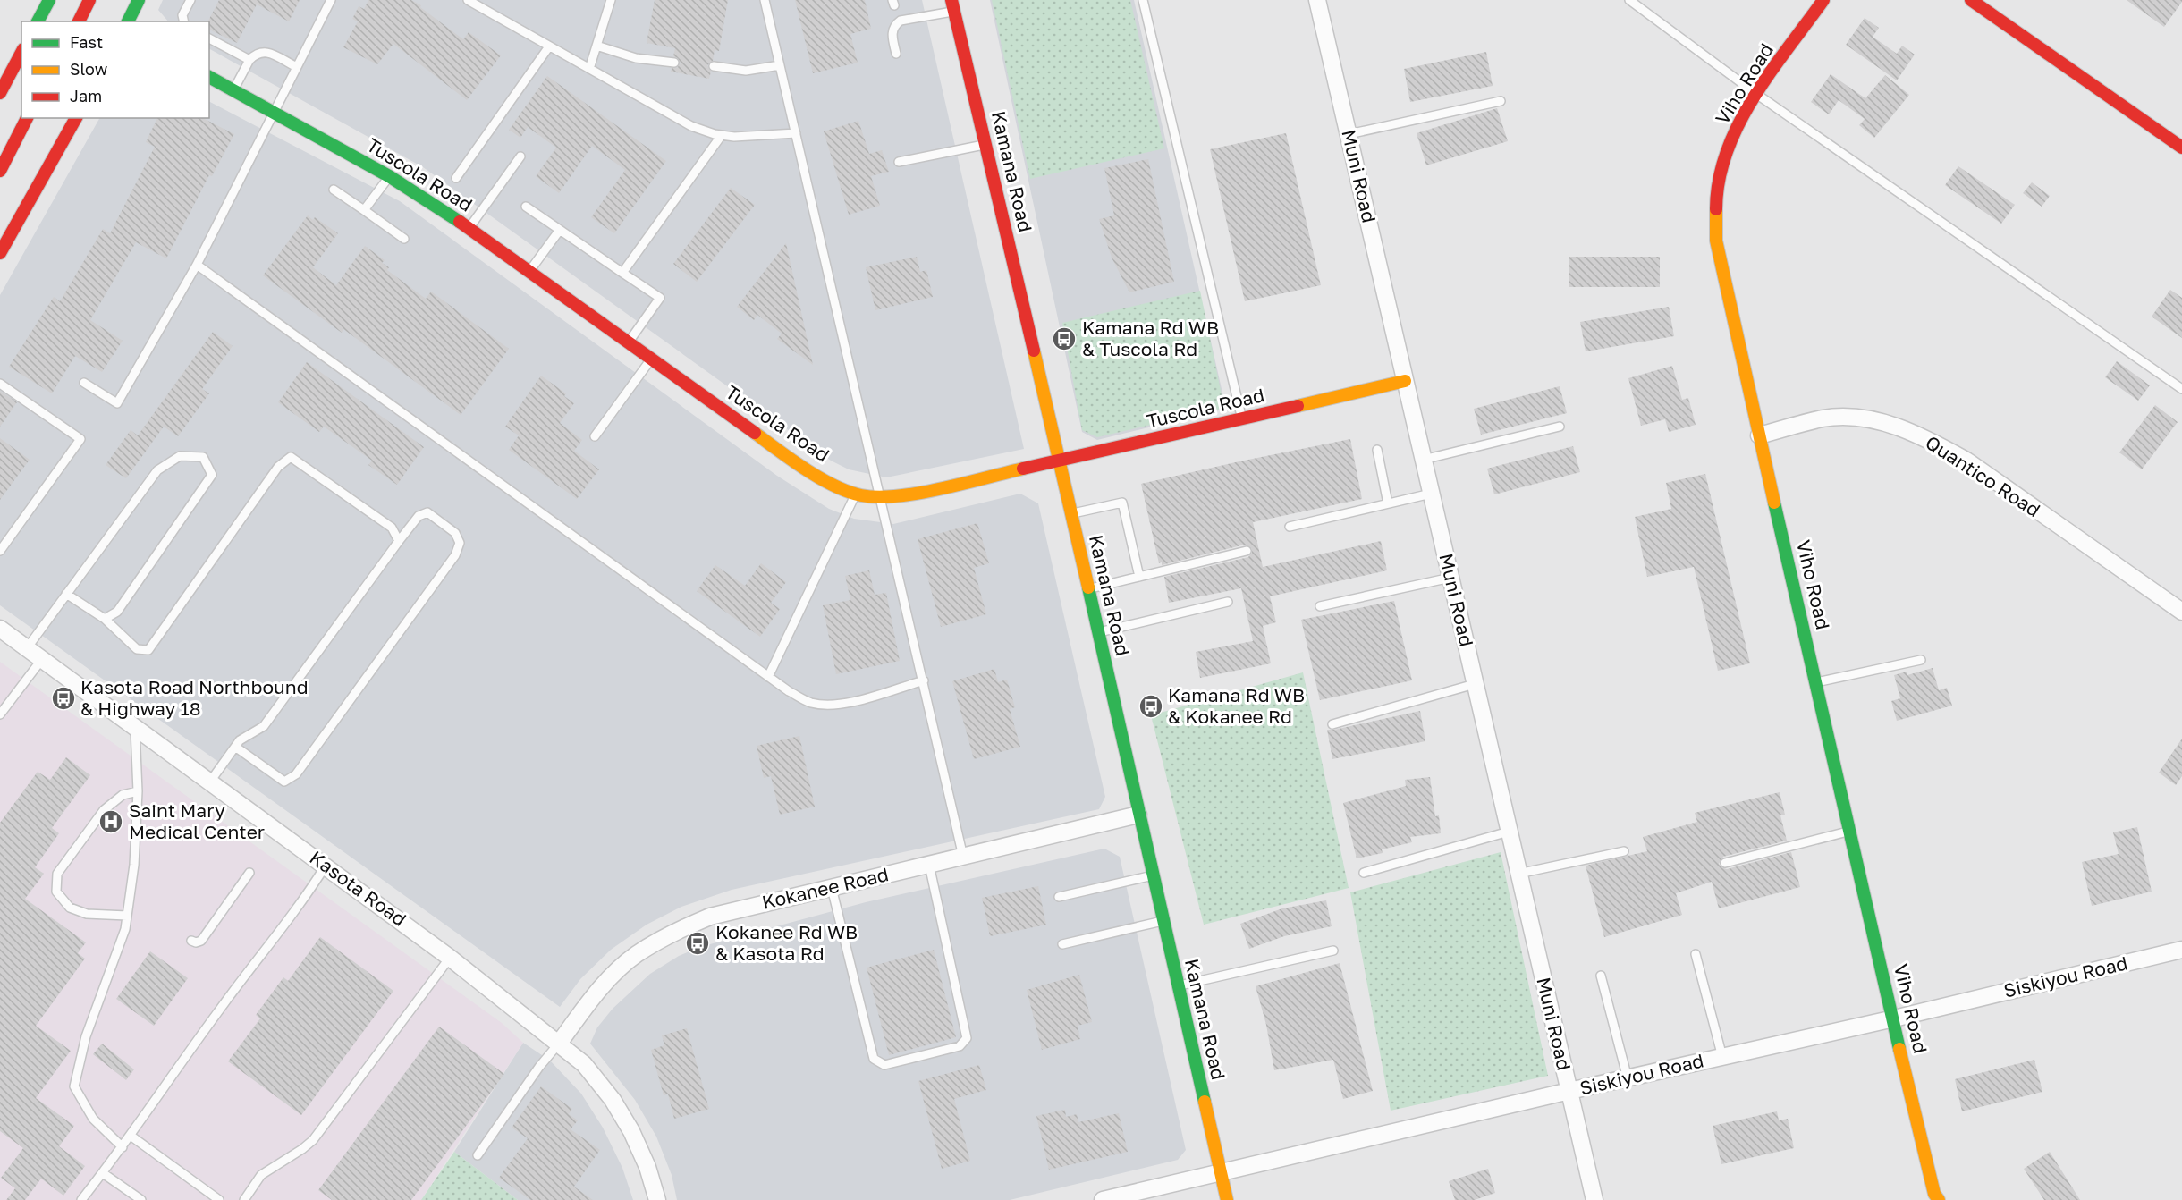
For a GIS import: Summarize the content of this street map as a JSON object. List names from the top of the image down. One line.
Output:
{"streets":{"street":["Viho Road","Kamana Road","Tuscola Road","Muni Road","Quantico Road","Kasota Road","Kokanee Road","Siskiyou Road"]},"crossings":[["Viho Road","Quantico Road"],["Viho Road","Siskiyou Road"],["Kamana Road","Tuscola Road"],["Kamana Road","Kokanee Road"],["Kamana Road","Siskiyou Road"],["Tuscola Road","Muni Road"],["Muni Road","Siskiyou Road"],["Kasota Road","Kokanee Road"]],"places":{"bus stop":["Kamana Rd WB & Tuscola Rd","Kasota Road Northbound & Highway 18","Kamana Rd WB & Kokanee Rd","Kokanee Rd WB & Kasota Rd"],"hospital":["Saint Mary Medical Center"]},"legend":["Fast","Slow","Jam"]}
